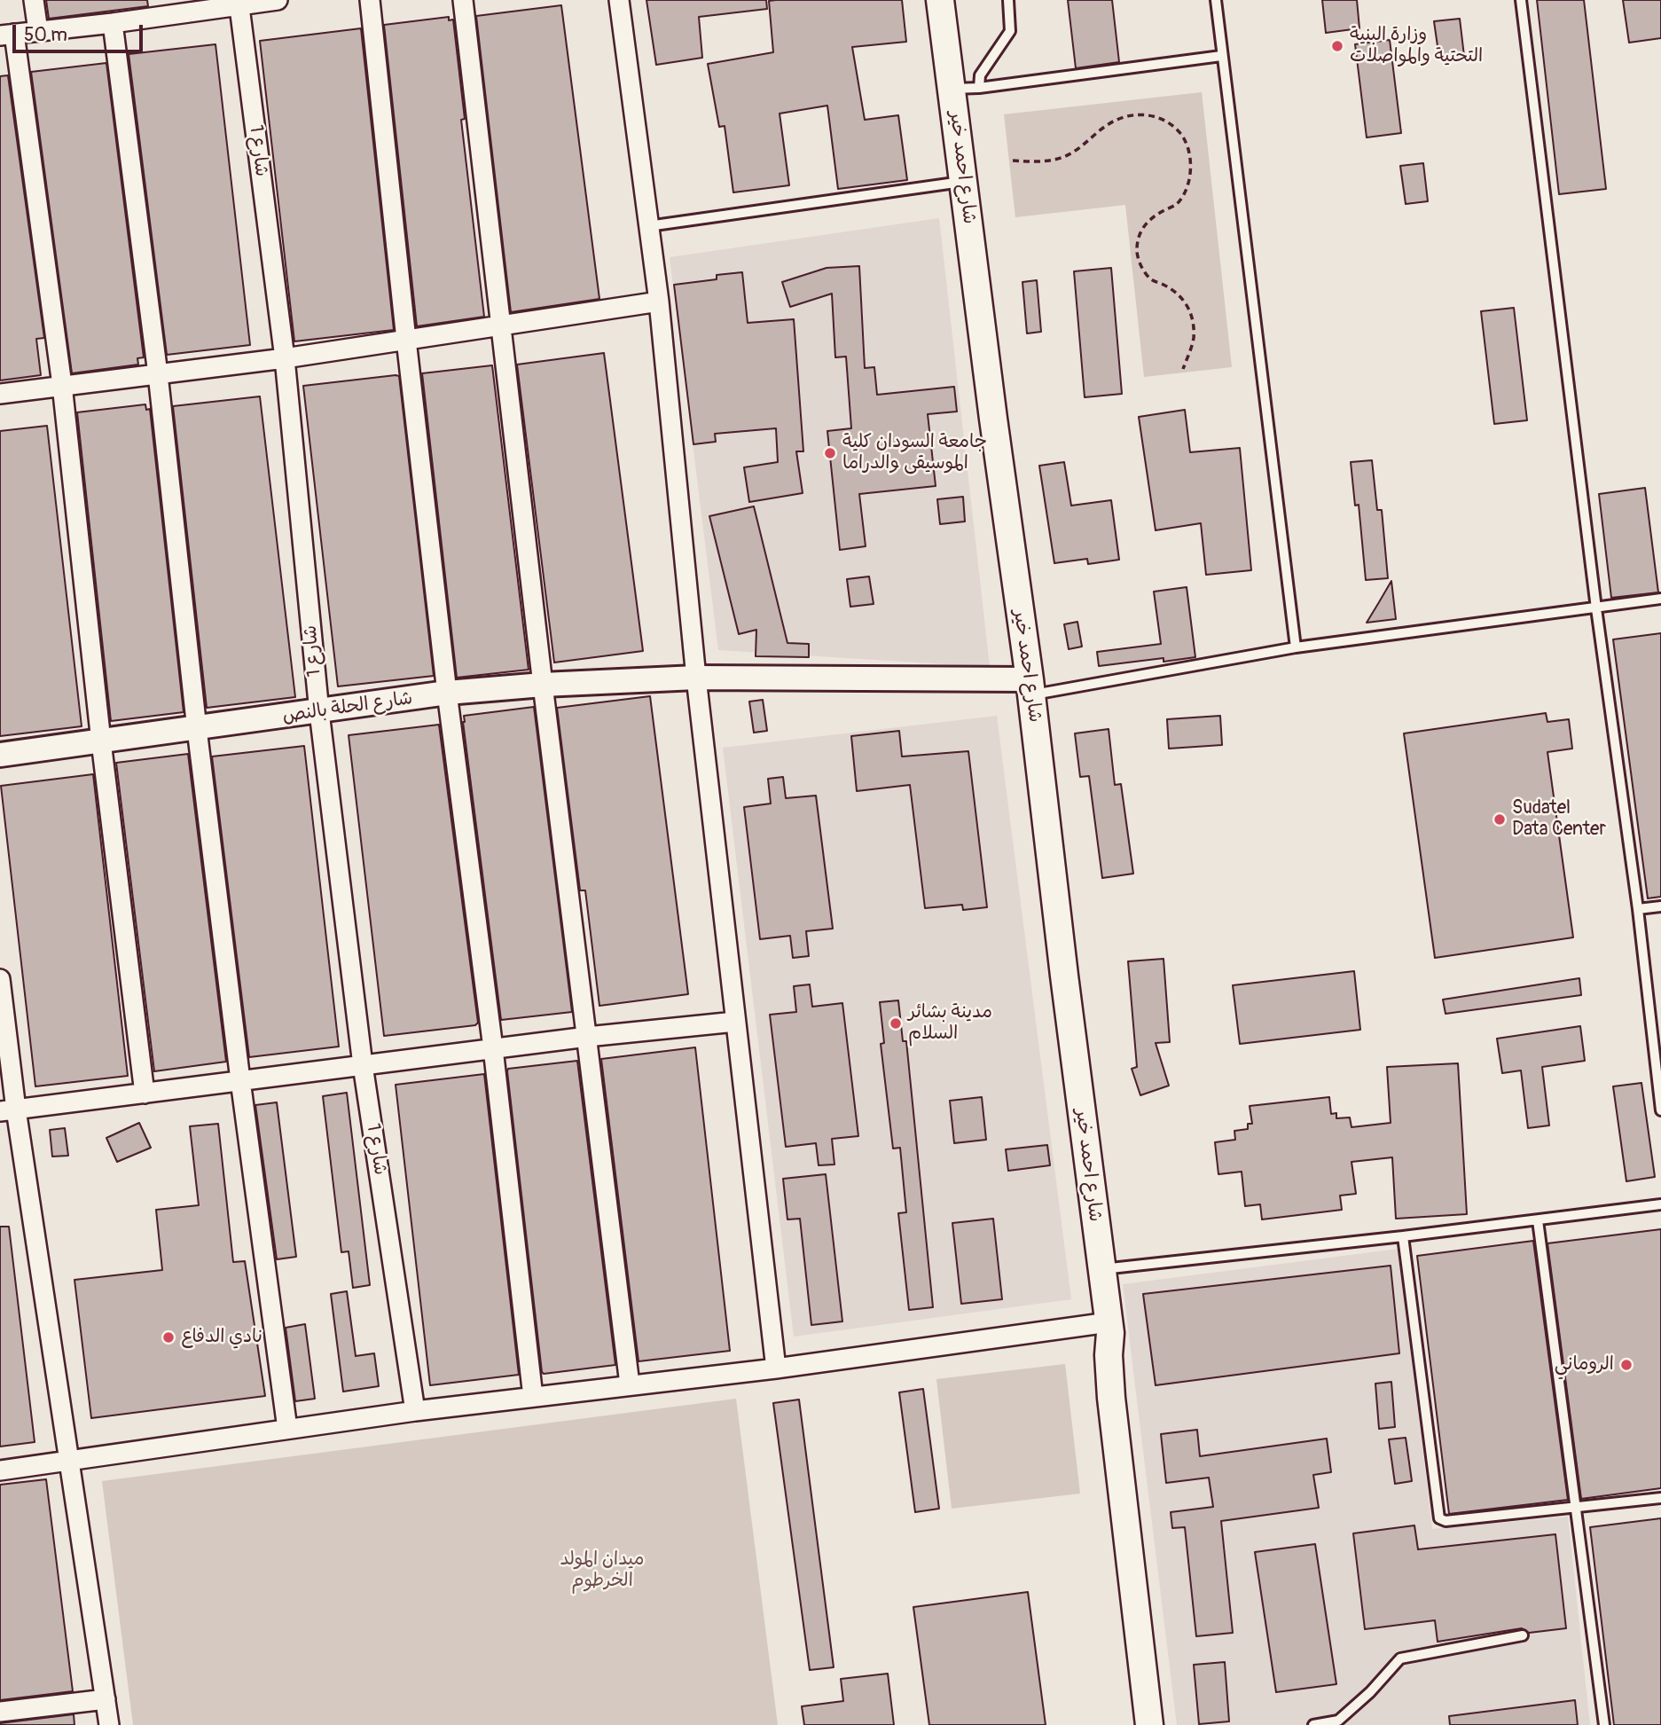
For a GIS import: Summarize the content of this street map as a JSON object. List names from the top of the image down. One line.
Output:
{"streets":{"main road":["شارع احمد خير"],"street":["شارع 1","شارع الحلة بالنص"]},"crossings":[["شارع 1","شارع الحلة بالنص"],["شارع احمد خير","شارع الحلة بالنص"]],"parks":["ميدان المولد الخرطوم"],"places":["وزارة البنية التحتية والمواصلات","جامعة السودان كلية الموسيقى والدراما","Sudatel Data Center","مدينة بشائر السلام","نادي الدفاع","الروماني"],"scale_bar":"50 m"}
